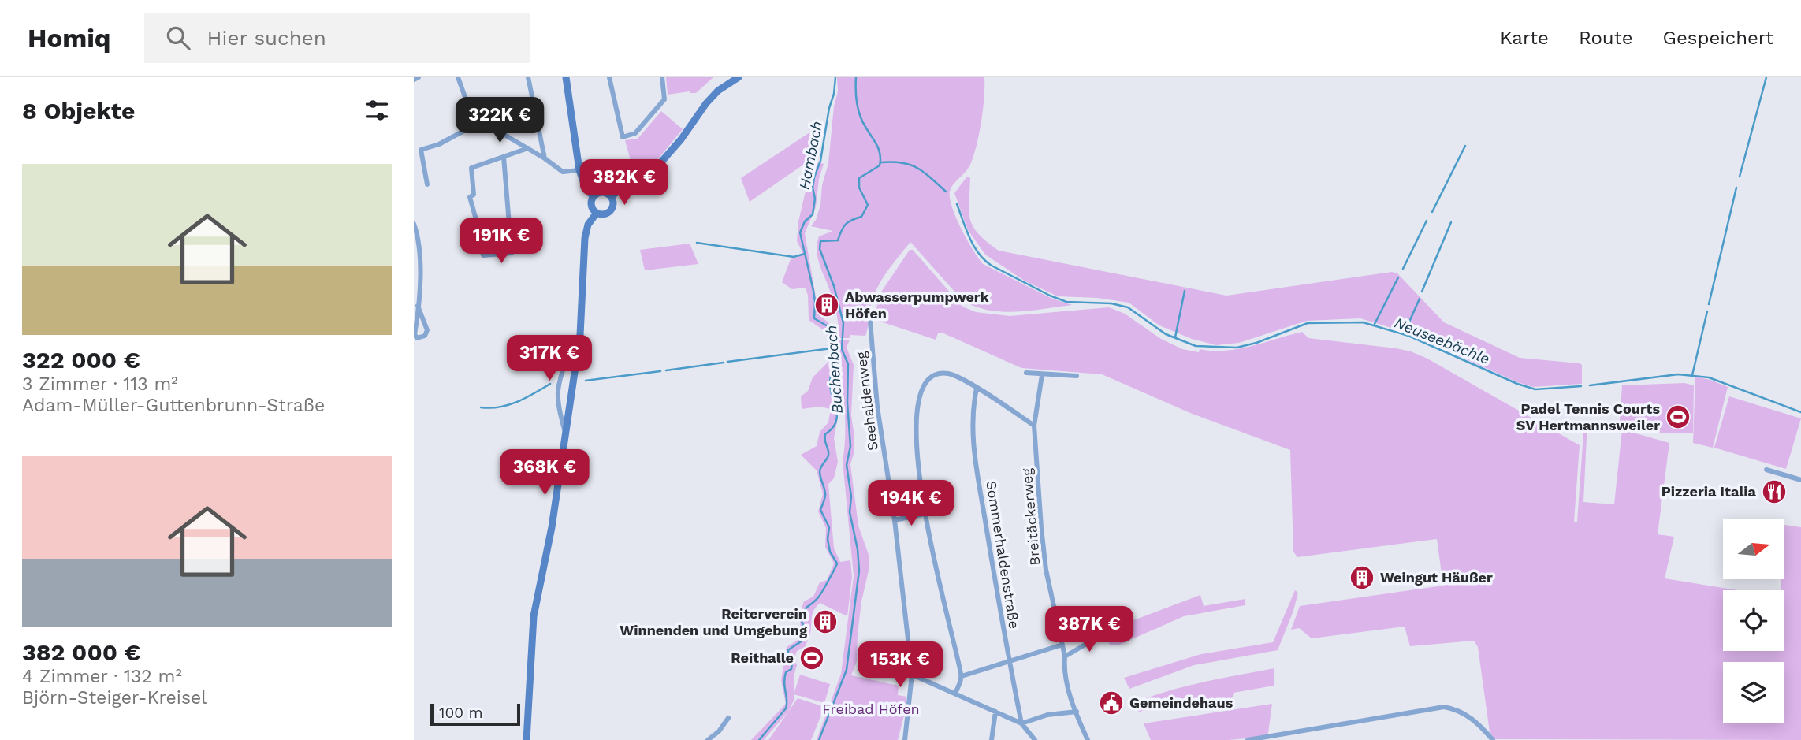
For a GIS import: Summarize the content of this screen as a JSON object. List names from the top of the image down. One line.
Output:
{"streets":{"street":["Seehaldenweg","Breitäckerweg","Sommerhaldenstraße"]},"water":["Hambach","Neuseebächle","Buchenbach"],"parks":["Freibad Höfen"],"places":{"building":["Abwasserpumpwerk Höfen","Weingut Häußer","Reiterverein Winnenden und Umgebung"],"sports":["Padel Tennis Courts SV Hertmannsweiler","Reithalle"],"restaurant":["Pizzeria Italia"],"public building":["Gemeindehaus"]},"scale_bar":"100 m","north":"right","page":{"header":"Homiq","search":"Hier suchen","nav":["Karte","Route","Gespeichert"],"heading":"8 Objekte","price":["322K €","382K €","191K €","317K €","368K €","194K €","387K €","153K €"],"list":[{"name":"322 000 €","note":"3 Zimmer · 113 m² · Adam-Müller-Guttenbrunn-Straße"},{"name":"382 000 €","note":"4 Zimmer · 132 m² · Björn-Steiger-Kreisel"}],"scale":"100 m"}}
